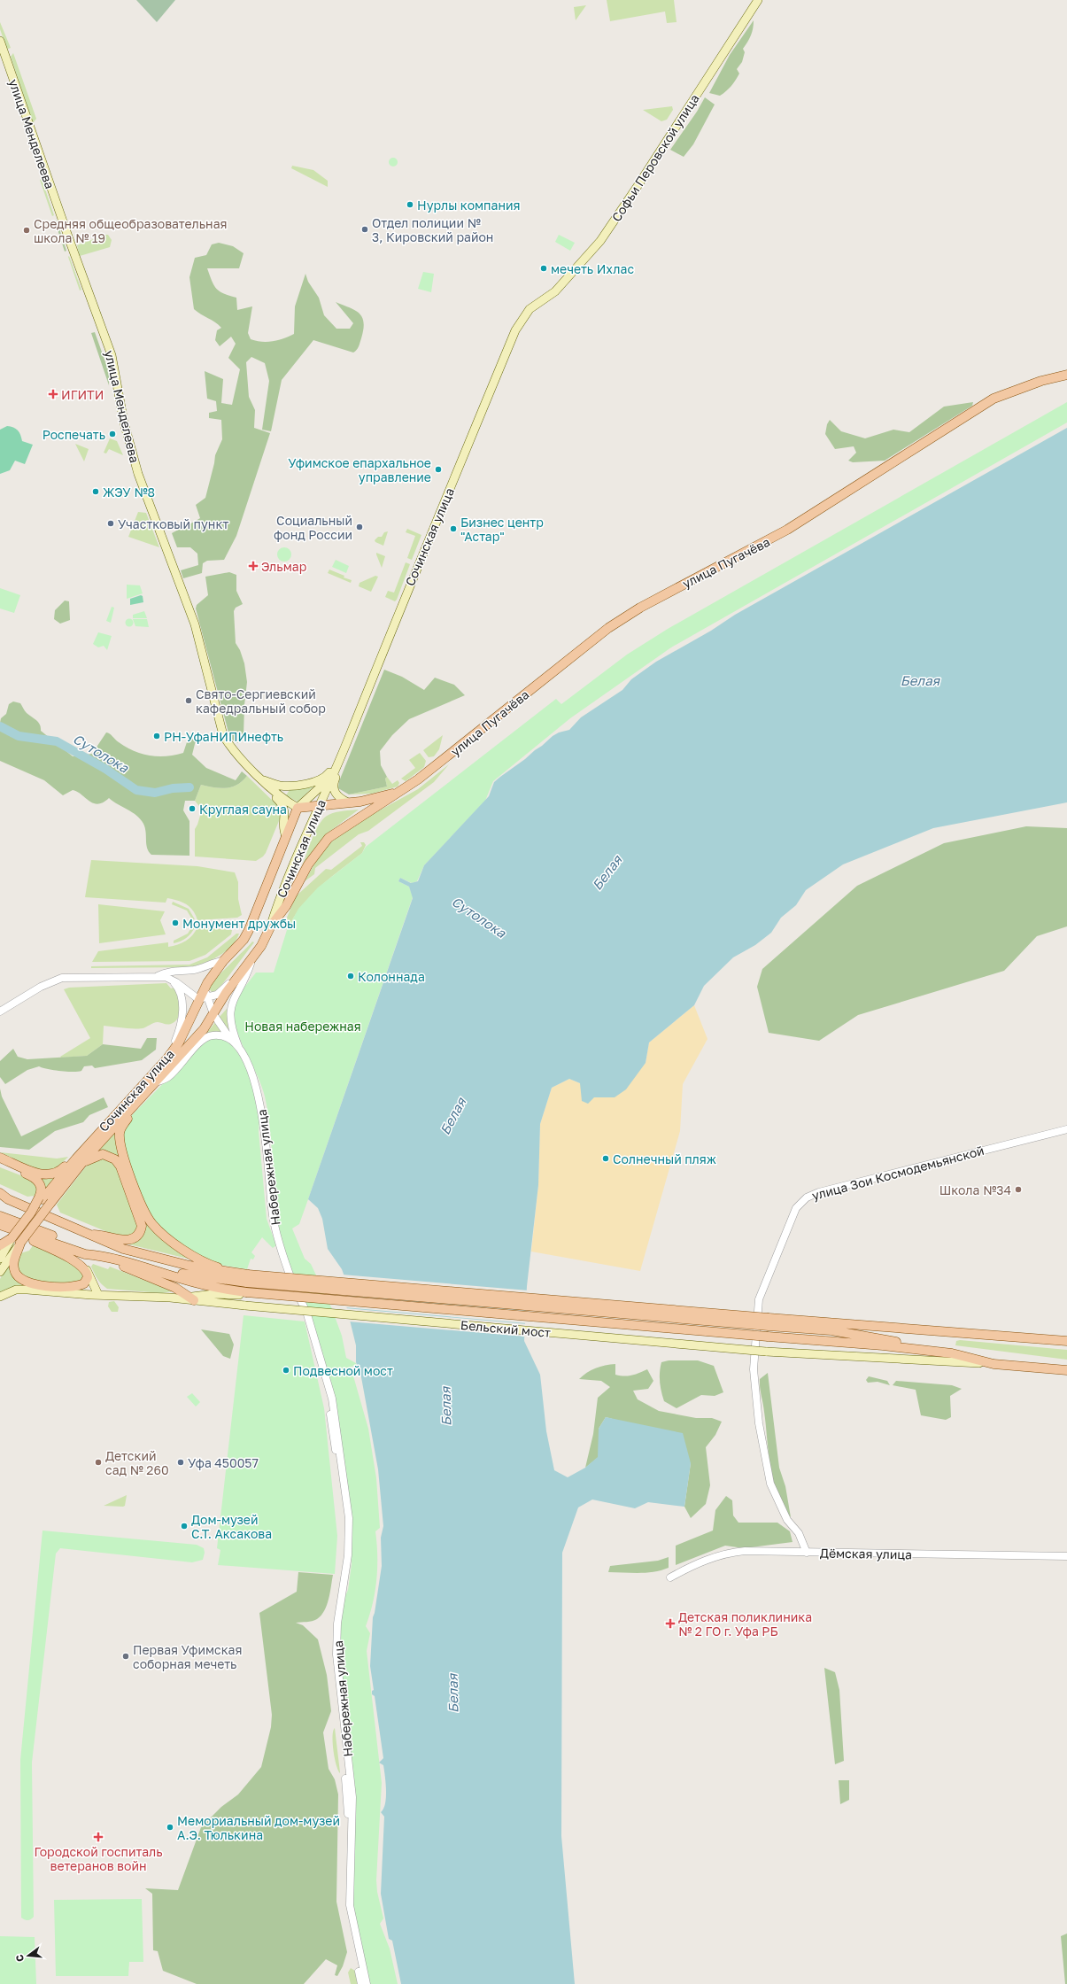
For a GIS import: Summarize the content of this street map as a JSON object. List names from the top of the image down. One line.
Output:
{"streets":{"main road":["улица Менделеева","Софьи Перовской улица","Сочинская улица","улица Пугачёва","Бельский мост"],"street":["Набережная улица","улица Зои Космодемьянской","Дёмская улица"]},"crossings":[["улица Менделеева","Сочинская улица"],["Софьи Перовской улица","Сочинская улица"],["улица Зои Космодемьянской","Дёмская улица"]],"water":["Белая","Сутолока"],"parks":["Новая набережная"],"places":{"other":["Нурлы компания","Отдел полиции № 3, Кировский район","Средняя общеобразовательная школа № 19","мечеть Ихлас","Роспечать","Уфимское епархальное управление","ЖЭУ №8","Участковый пункт","Социальный фонд России","Бизнес центр \"Астар\"","Свято-Сергиевский кафедральный собор","РН-УфаНИПИнефть","Круглая сауна","Монумент дружбы","Колоннада","Солнечный пляж","Школа №34","Подвесной мост","Детский сад № 260","Уфа 450057","Дом-музей С.Т. Аксакова","Первая Уфимская соборная мечеть","Мемориальный дом-музей А.Э. Тюлькина"],"health":["ИГИТИ","Эльмар","Детская поликлиника № 2 ГО г. Уфа РБ","Городской госпиталь ветеранов войн"]},"north":"left"}
